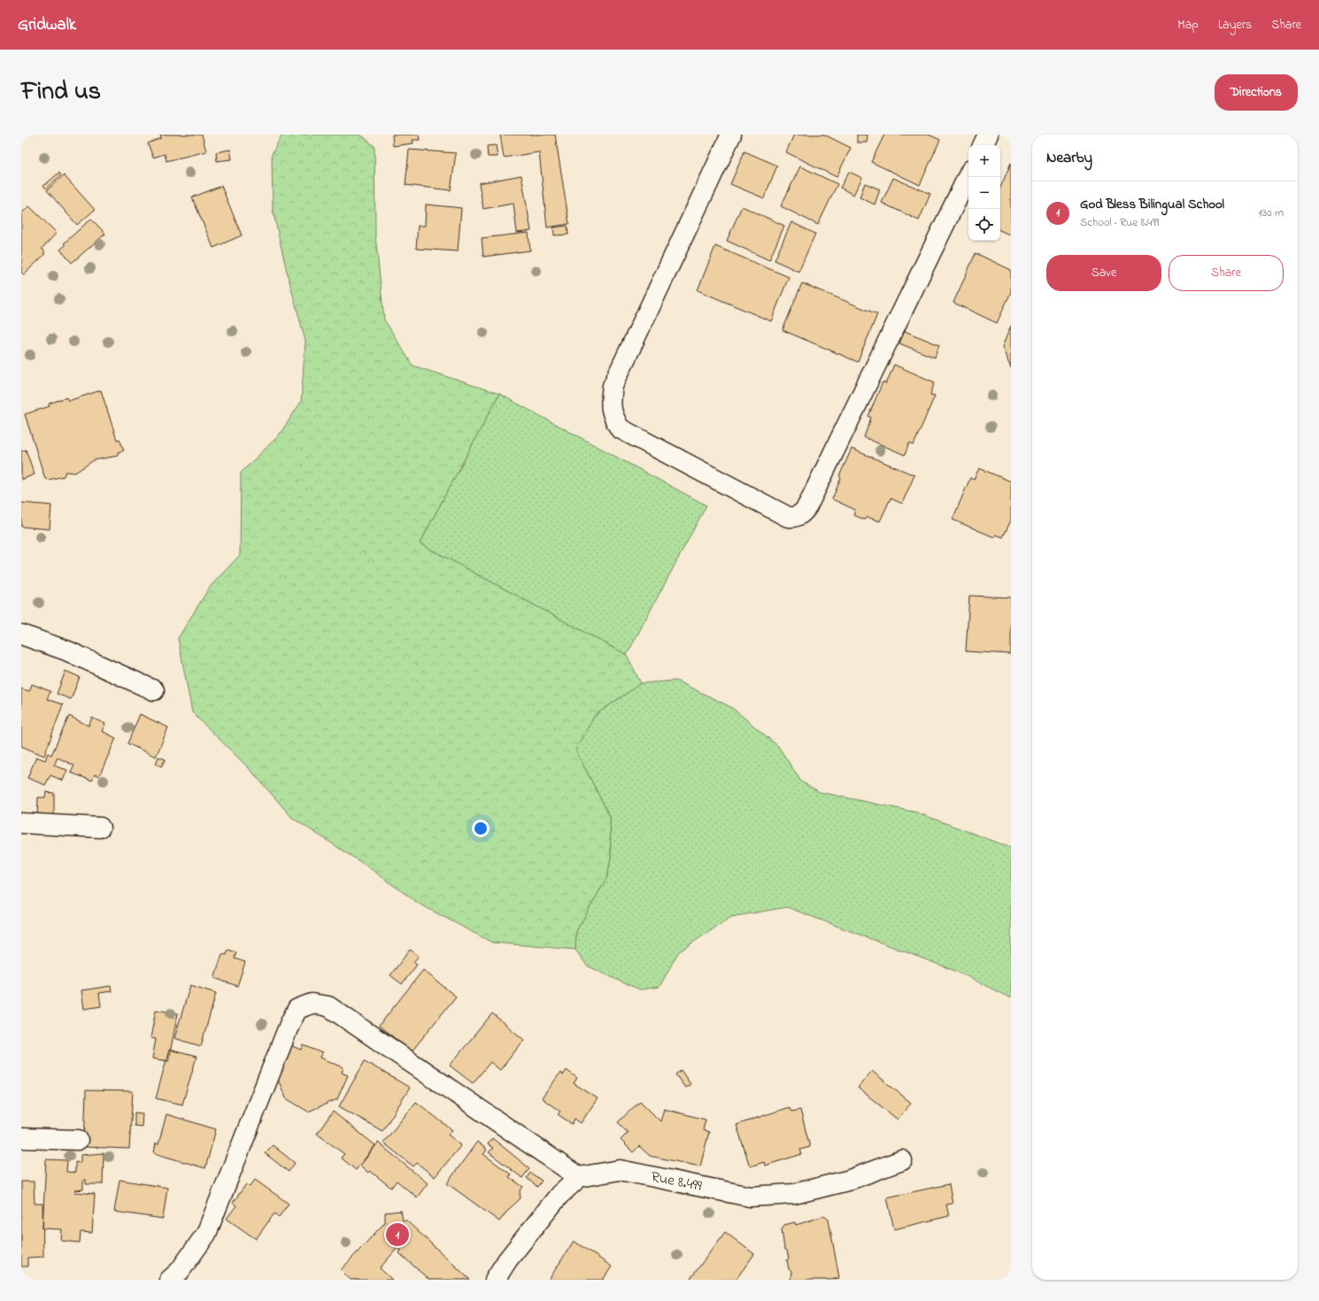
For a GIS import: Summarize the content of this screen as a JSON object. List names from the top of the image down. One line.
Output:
{"streets":{"street":["Rue 8.499"]},"page":{"header":"Gridwalk","nav":["Map","Layers","Share"],"title":"Find us","buttons":["Directions",["Save","Share"]],"heading":"Nearby","map_buttons":["+","−"],"list":[{"mark":"1","name":"God Bless Bilingual School","note":"School · Rue 8.499","value":"130 m"}],"pins":"1"}}
